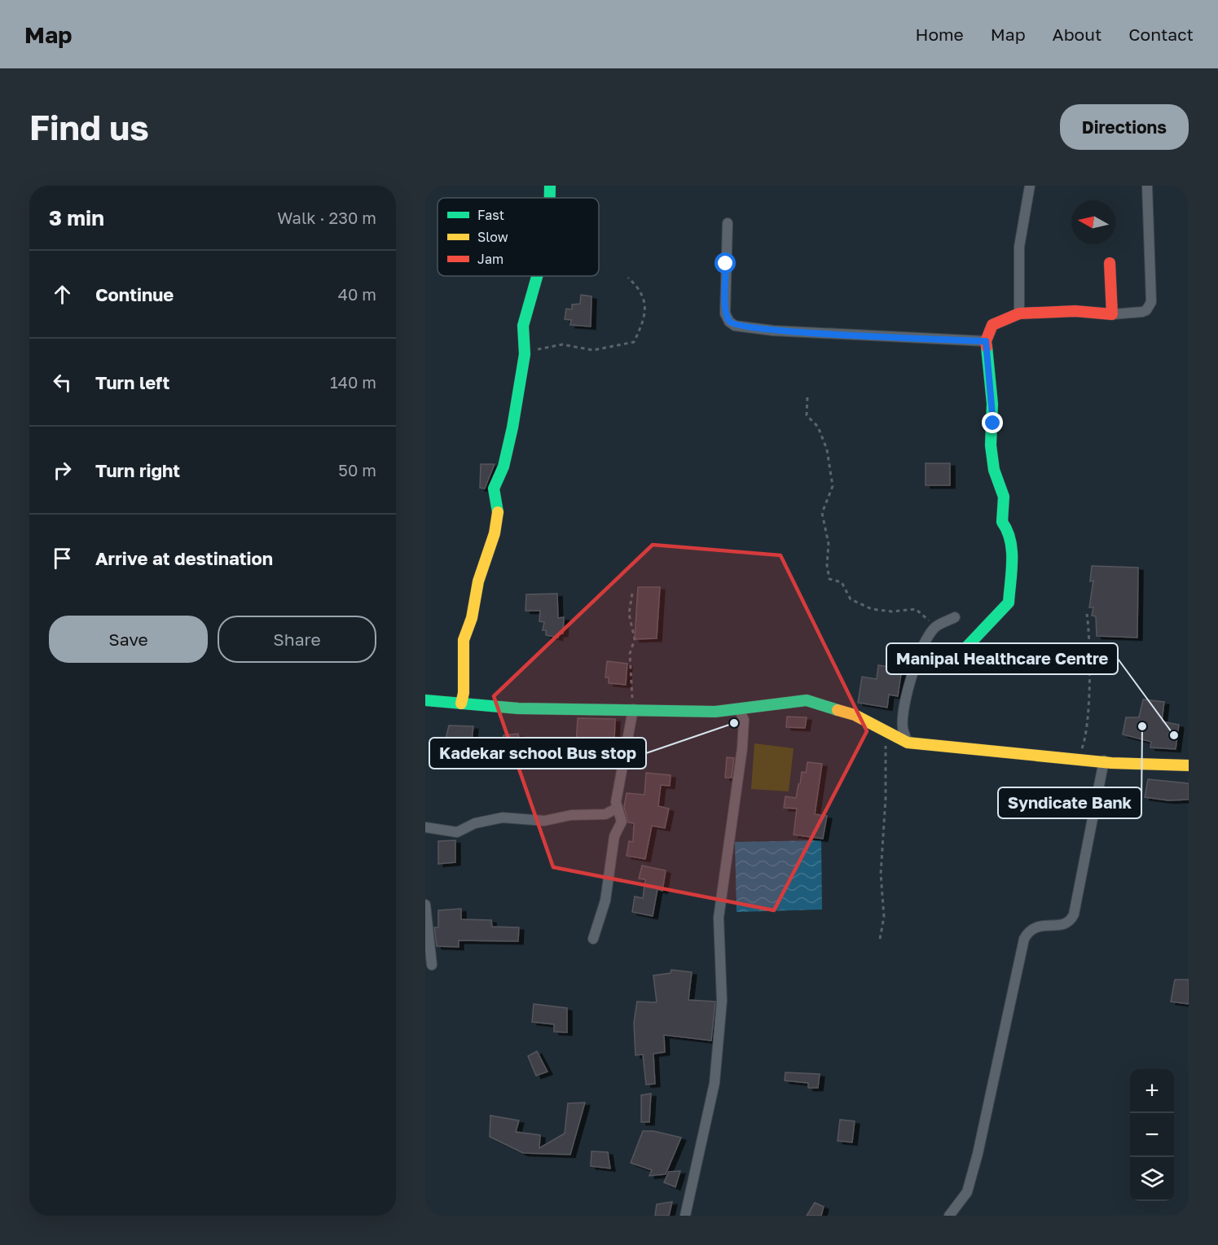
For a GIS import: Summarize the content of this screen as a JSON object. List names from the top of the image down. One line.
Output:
{"places":["Kadekar school Bus stop","Syndicate Bank","Manipal Healthcare Centre"],"legend":["Fast","Slow","Jam"],"north":"left","page":{"header":"Map","nav":["Home","Map","About","Contact"],"buttons":["Directions",["Save","Share"]],"title":"Find us","heading":["3 min","Walk · 230 m"],"list":[["Continue","40 m"],["Turn left","140 m"],["Turn right","50 m"],"Arrive at destination"],"map_buttons":["+","−"]}}
